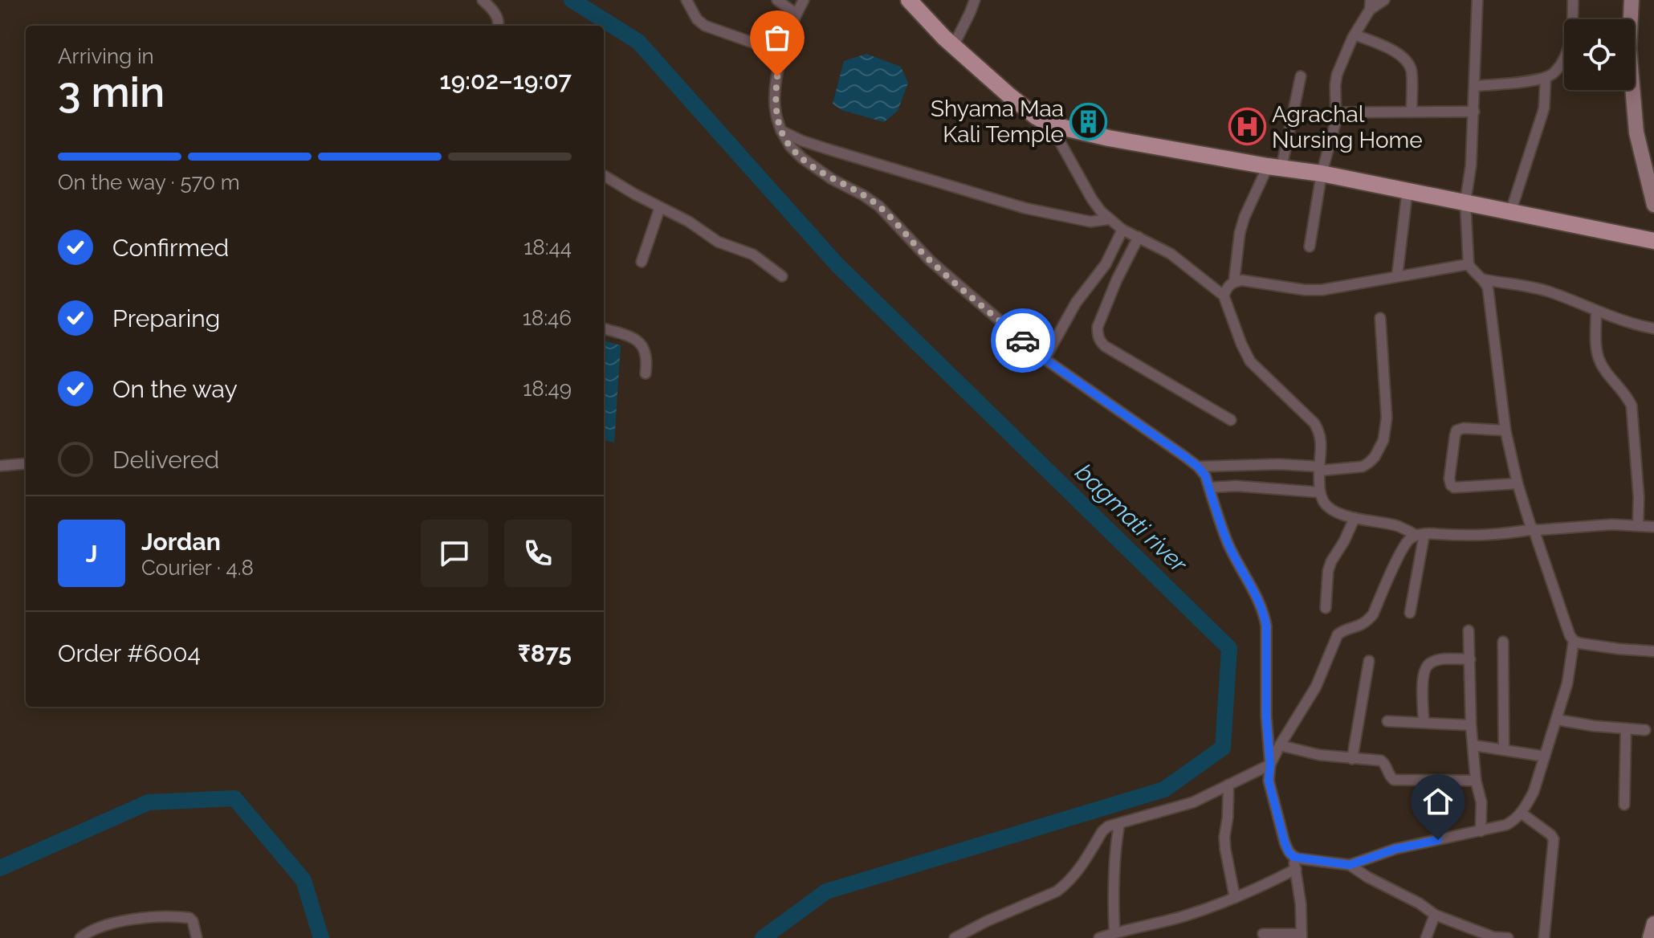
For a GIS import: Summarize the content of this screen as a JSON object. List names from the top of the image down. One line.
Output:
{"water":["bagmati river"],"places":{"building":["Shyama Maa Kali Temple"],"hospital":["Agrachal Nursing Home"]},"page":{"heading":["3 min","Arriving in","19:02–19:07"],"panel":["Jordan","Courier · 4.8","Order #6004","₹875"],"bar":"On the way · 570 m","list":[["Confirmed","18:44"],["Preparing","18:46"],["On the way","18:49"],"Delivered"],"round":"J"}}
